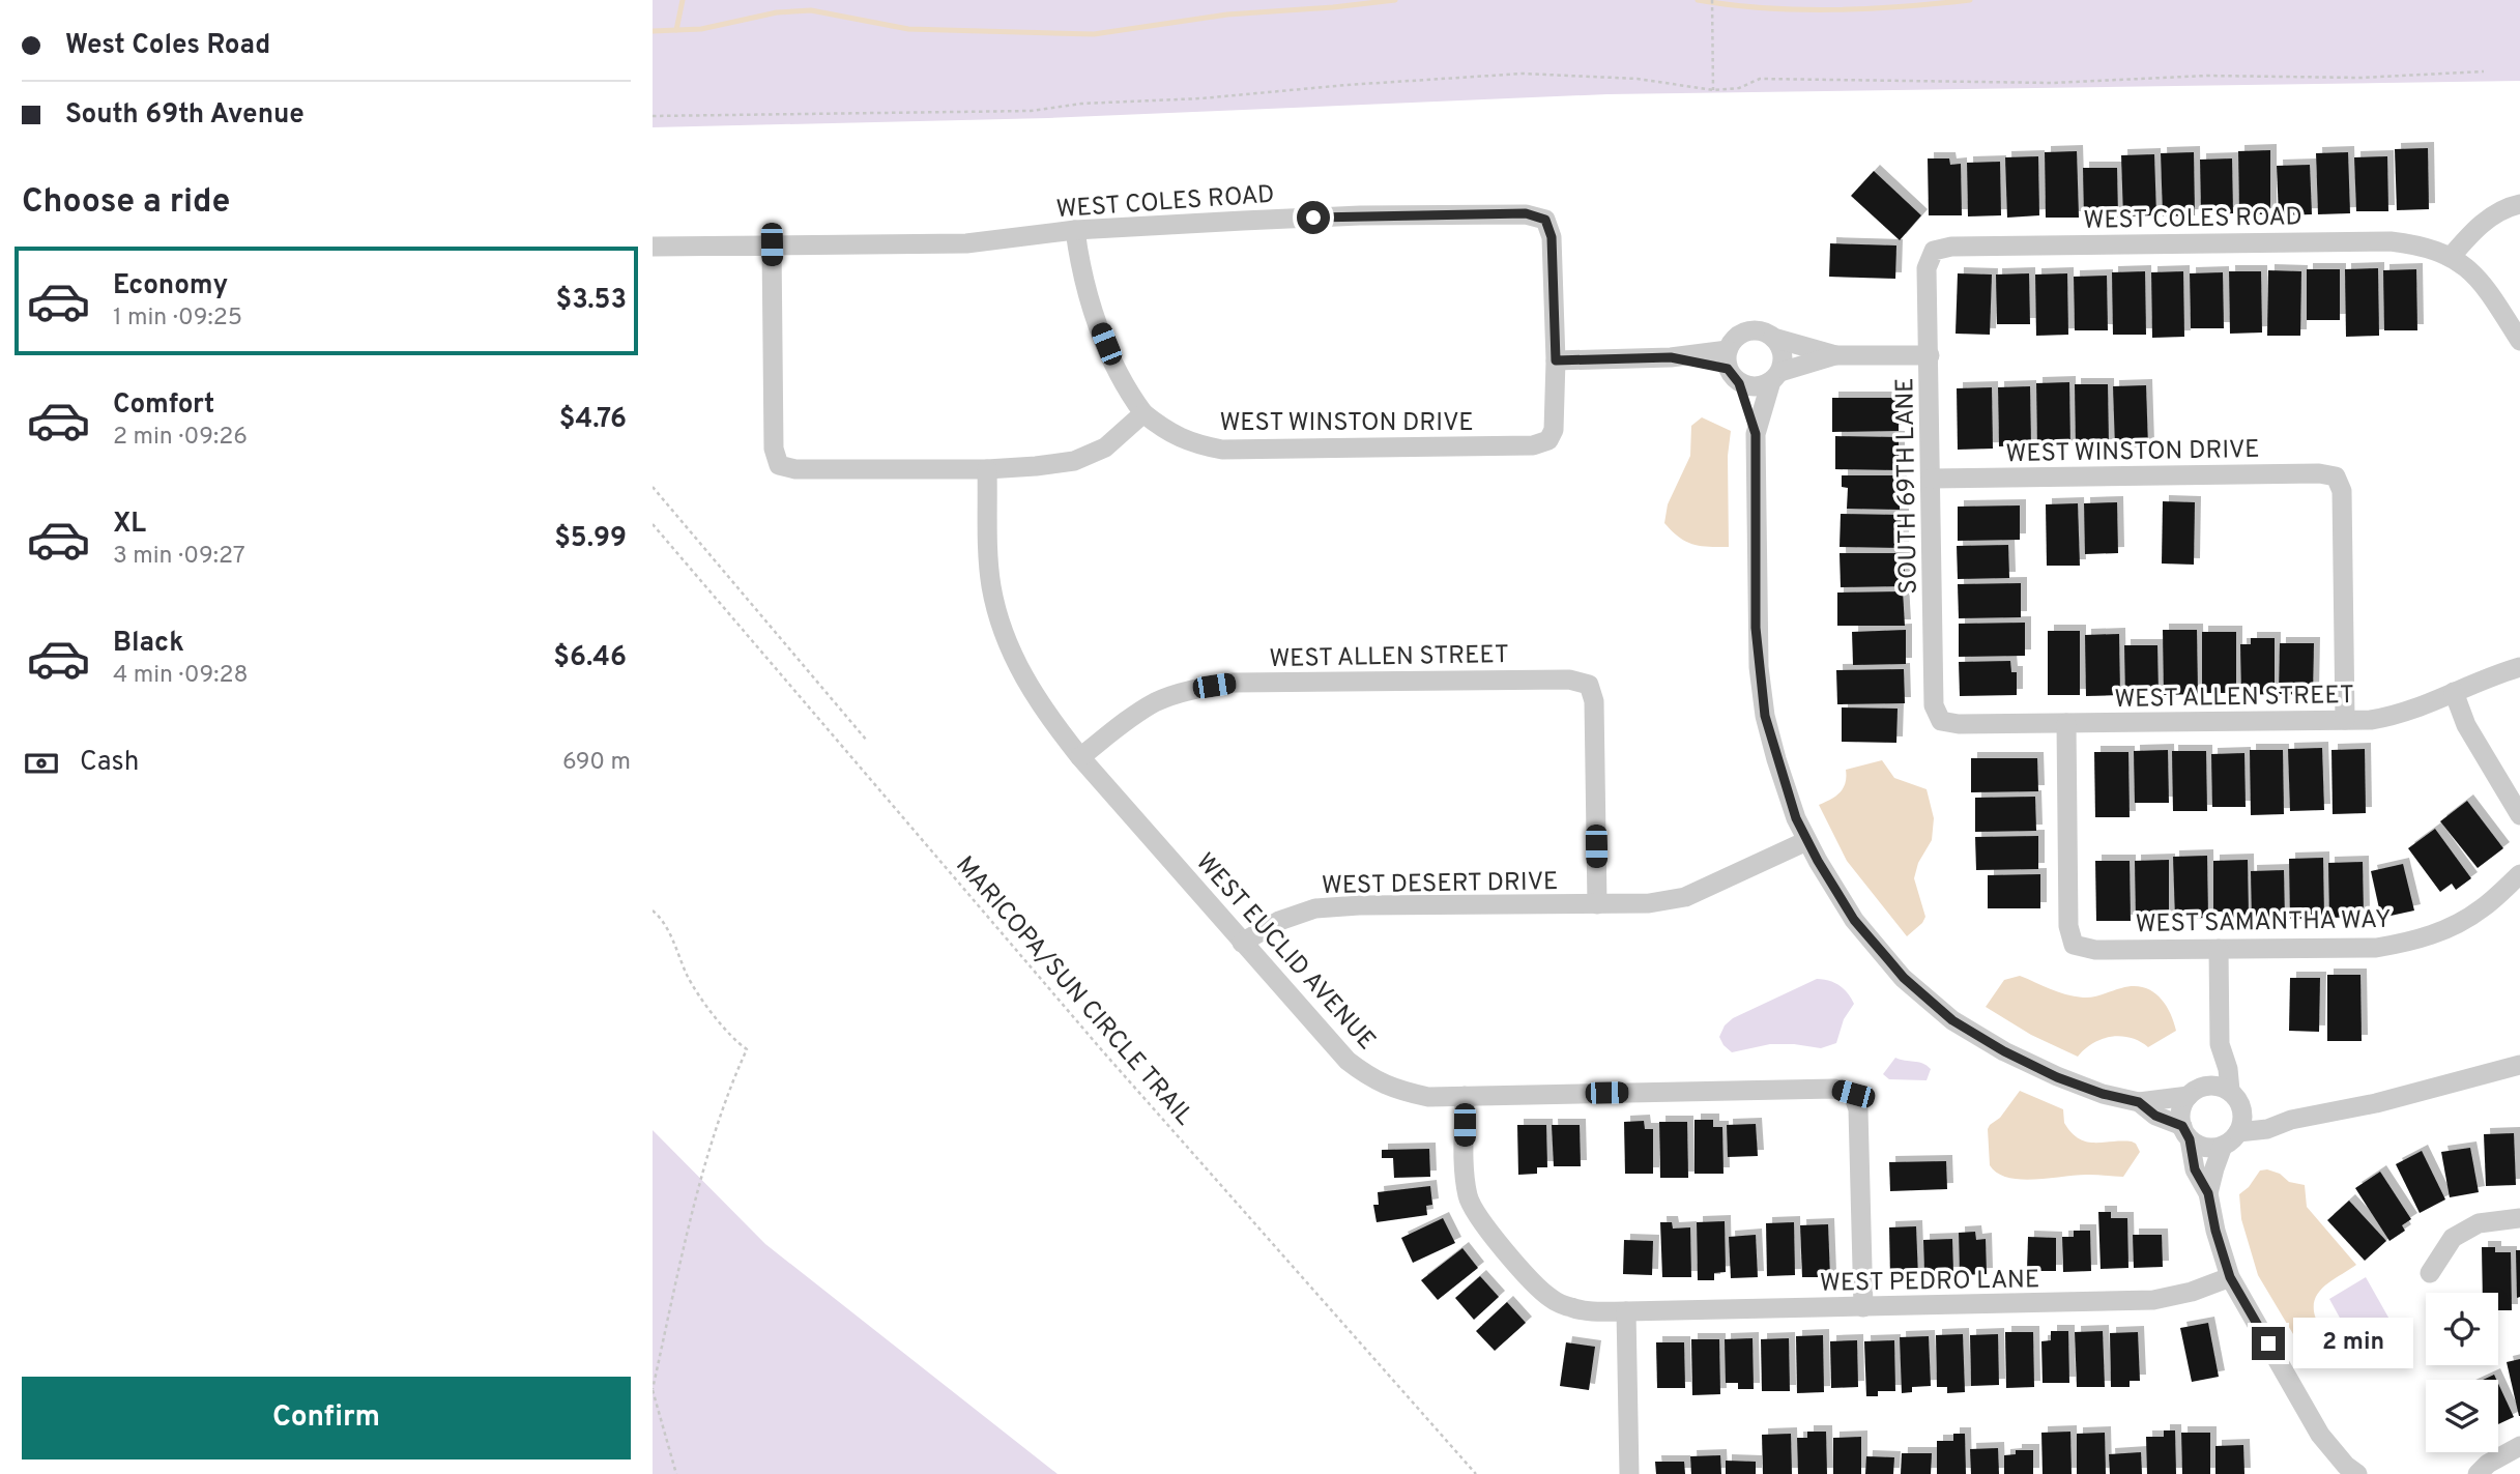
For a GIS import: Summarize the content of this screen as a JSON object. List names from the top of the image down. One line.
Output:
{"streets":{"street":["WEST COLES ROAD","WEST WINSTON DRIVE","SOUTH 69TH LANE","WEST ALLEN STREET","WEST DESERT DRIVE","WEST SAMANTHA WAY","WEST EUCLID AVENUE","WEST PEDRO LANE"],"path":["MARICOPA/SUN CIRCLE TRAIL"]},"crossings":[["WEST COLES ROAD","WEST WINSTON DRIVE"],["WEST COLES ROAD","SOUTH 69TH LANE"],["WEST WINSTON DRIVE","SOUTH 69TH LANE"],["WEST WINSTON DRIVE","WEST ALLEN STREET"],["SOUTH 69TH LANE","WEST ALLEN STREET"],["WEST ALLEN STREET","WEST DESERT DRIVE"],["WEST ALLEN STREET","WEST SAMANTHA WAY"],["WEST ALLEN STREET","WEST EUCLID AVENUE"],["WEST DESERT DRIVE","WEST EUCLID AVENUE"],["WEST EUCLID AVENUE","WEST PEDRO LANE"]],"page":{"banner":["West Coles Road","South 69th Avenue"],"heading":"Choose a ride","list":[{"name":"Economy","note":"1 min · 09:25","value":"$3.53"},{"name":"Comfort","note":"2 min · 09:26","value":"$4.76"},{"name":"XL","note":"3 min · 09:27","value":"$5.99"},{"name":"Black","note":"4 min · 09:28","value":"$6.46"}],"pay":["Cash","690 m"],"bubble":"2 min","buttons":"Confirm"}}
